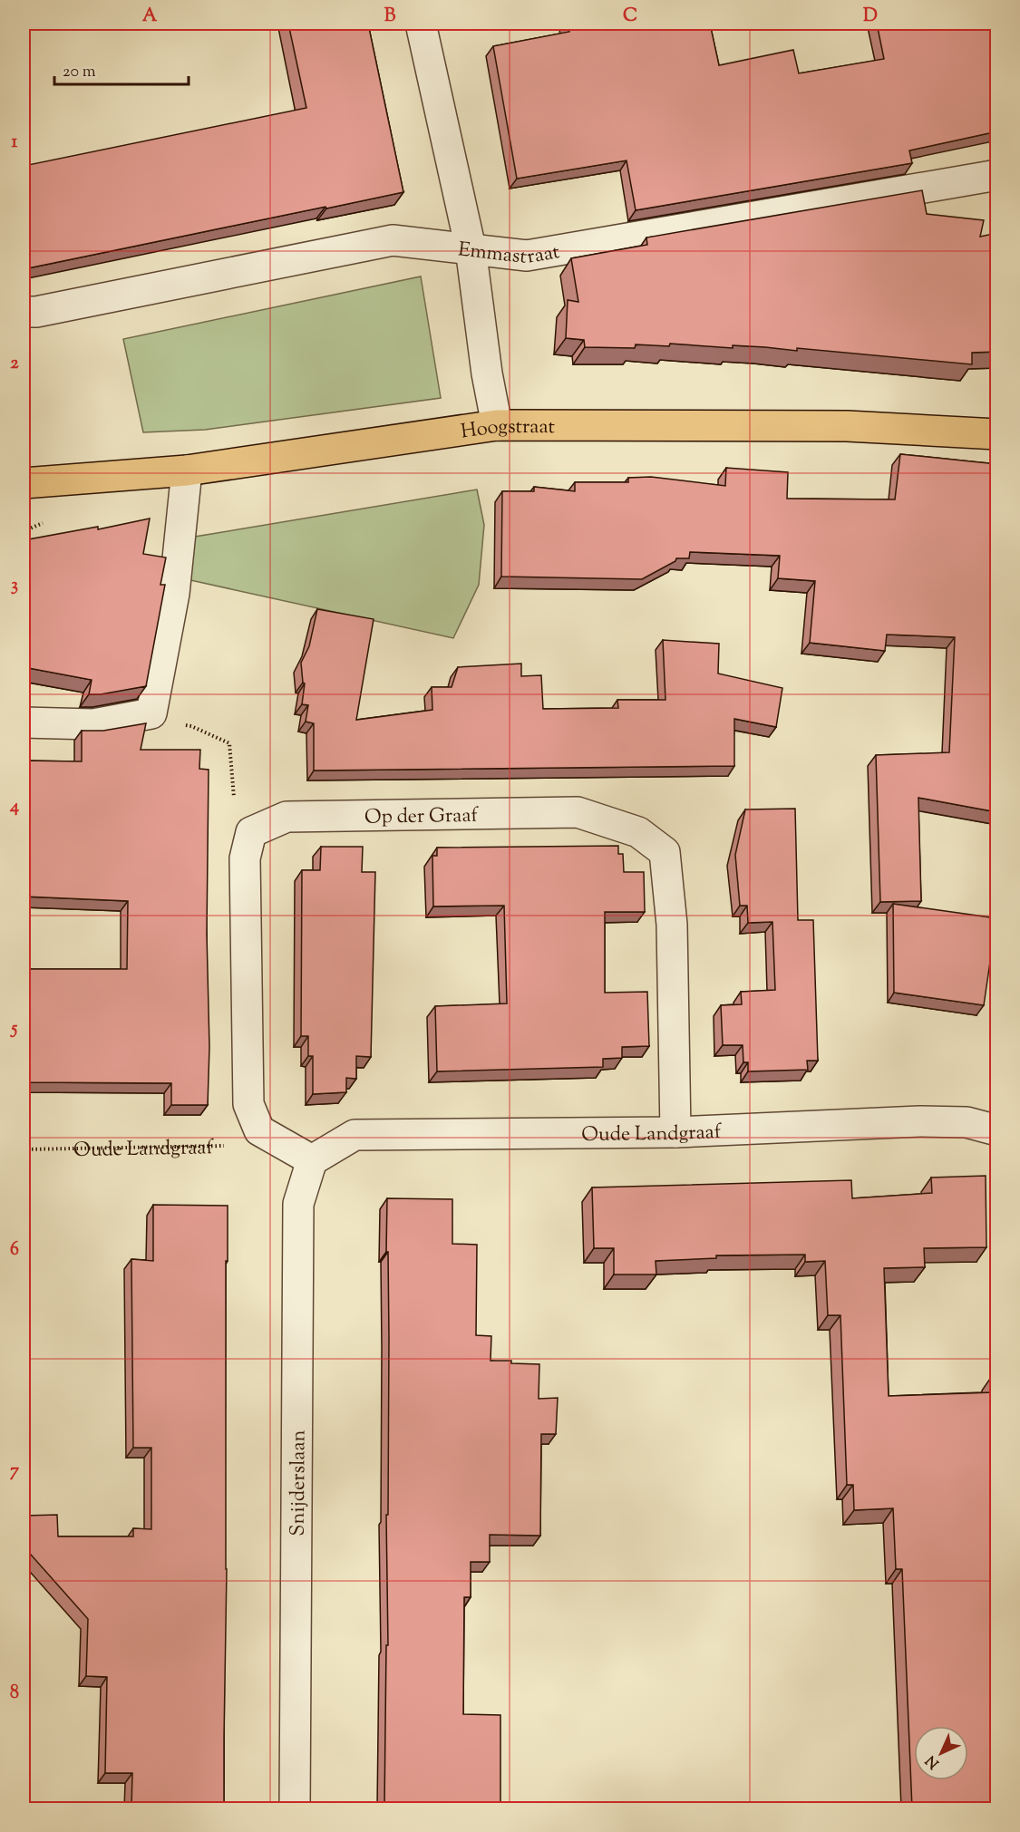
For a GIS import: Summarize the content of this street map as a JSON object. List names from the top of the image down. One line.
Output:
{"streets":{"main road":["Hoogstraat"],"street":["Emmastraat","Op der Graaf","Oude Landgraaf","Snijderslaan"]},"crossings":[["Op der Graaf","Oude Landgraaf"],["Oude Landgraaf","Snijderslaan"]],"scale_bar":"20 m","north":"bottom left","grid":{"columns":["A","B","C","D"],"rows":["1","2","3","4","5","6","7","8"]}}
